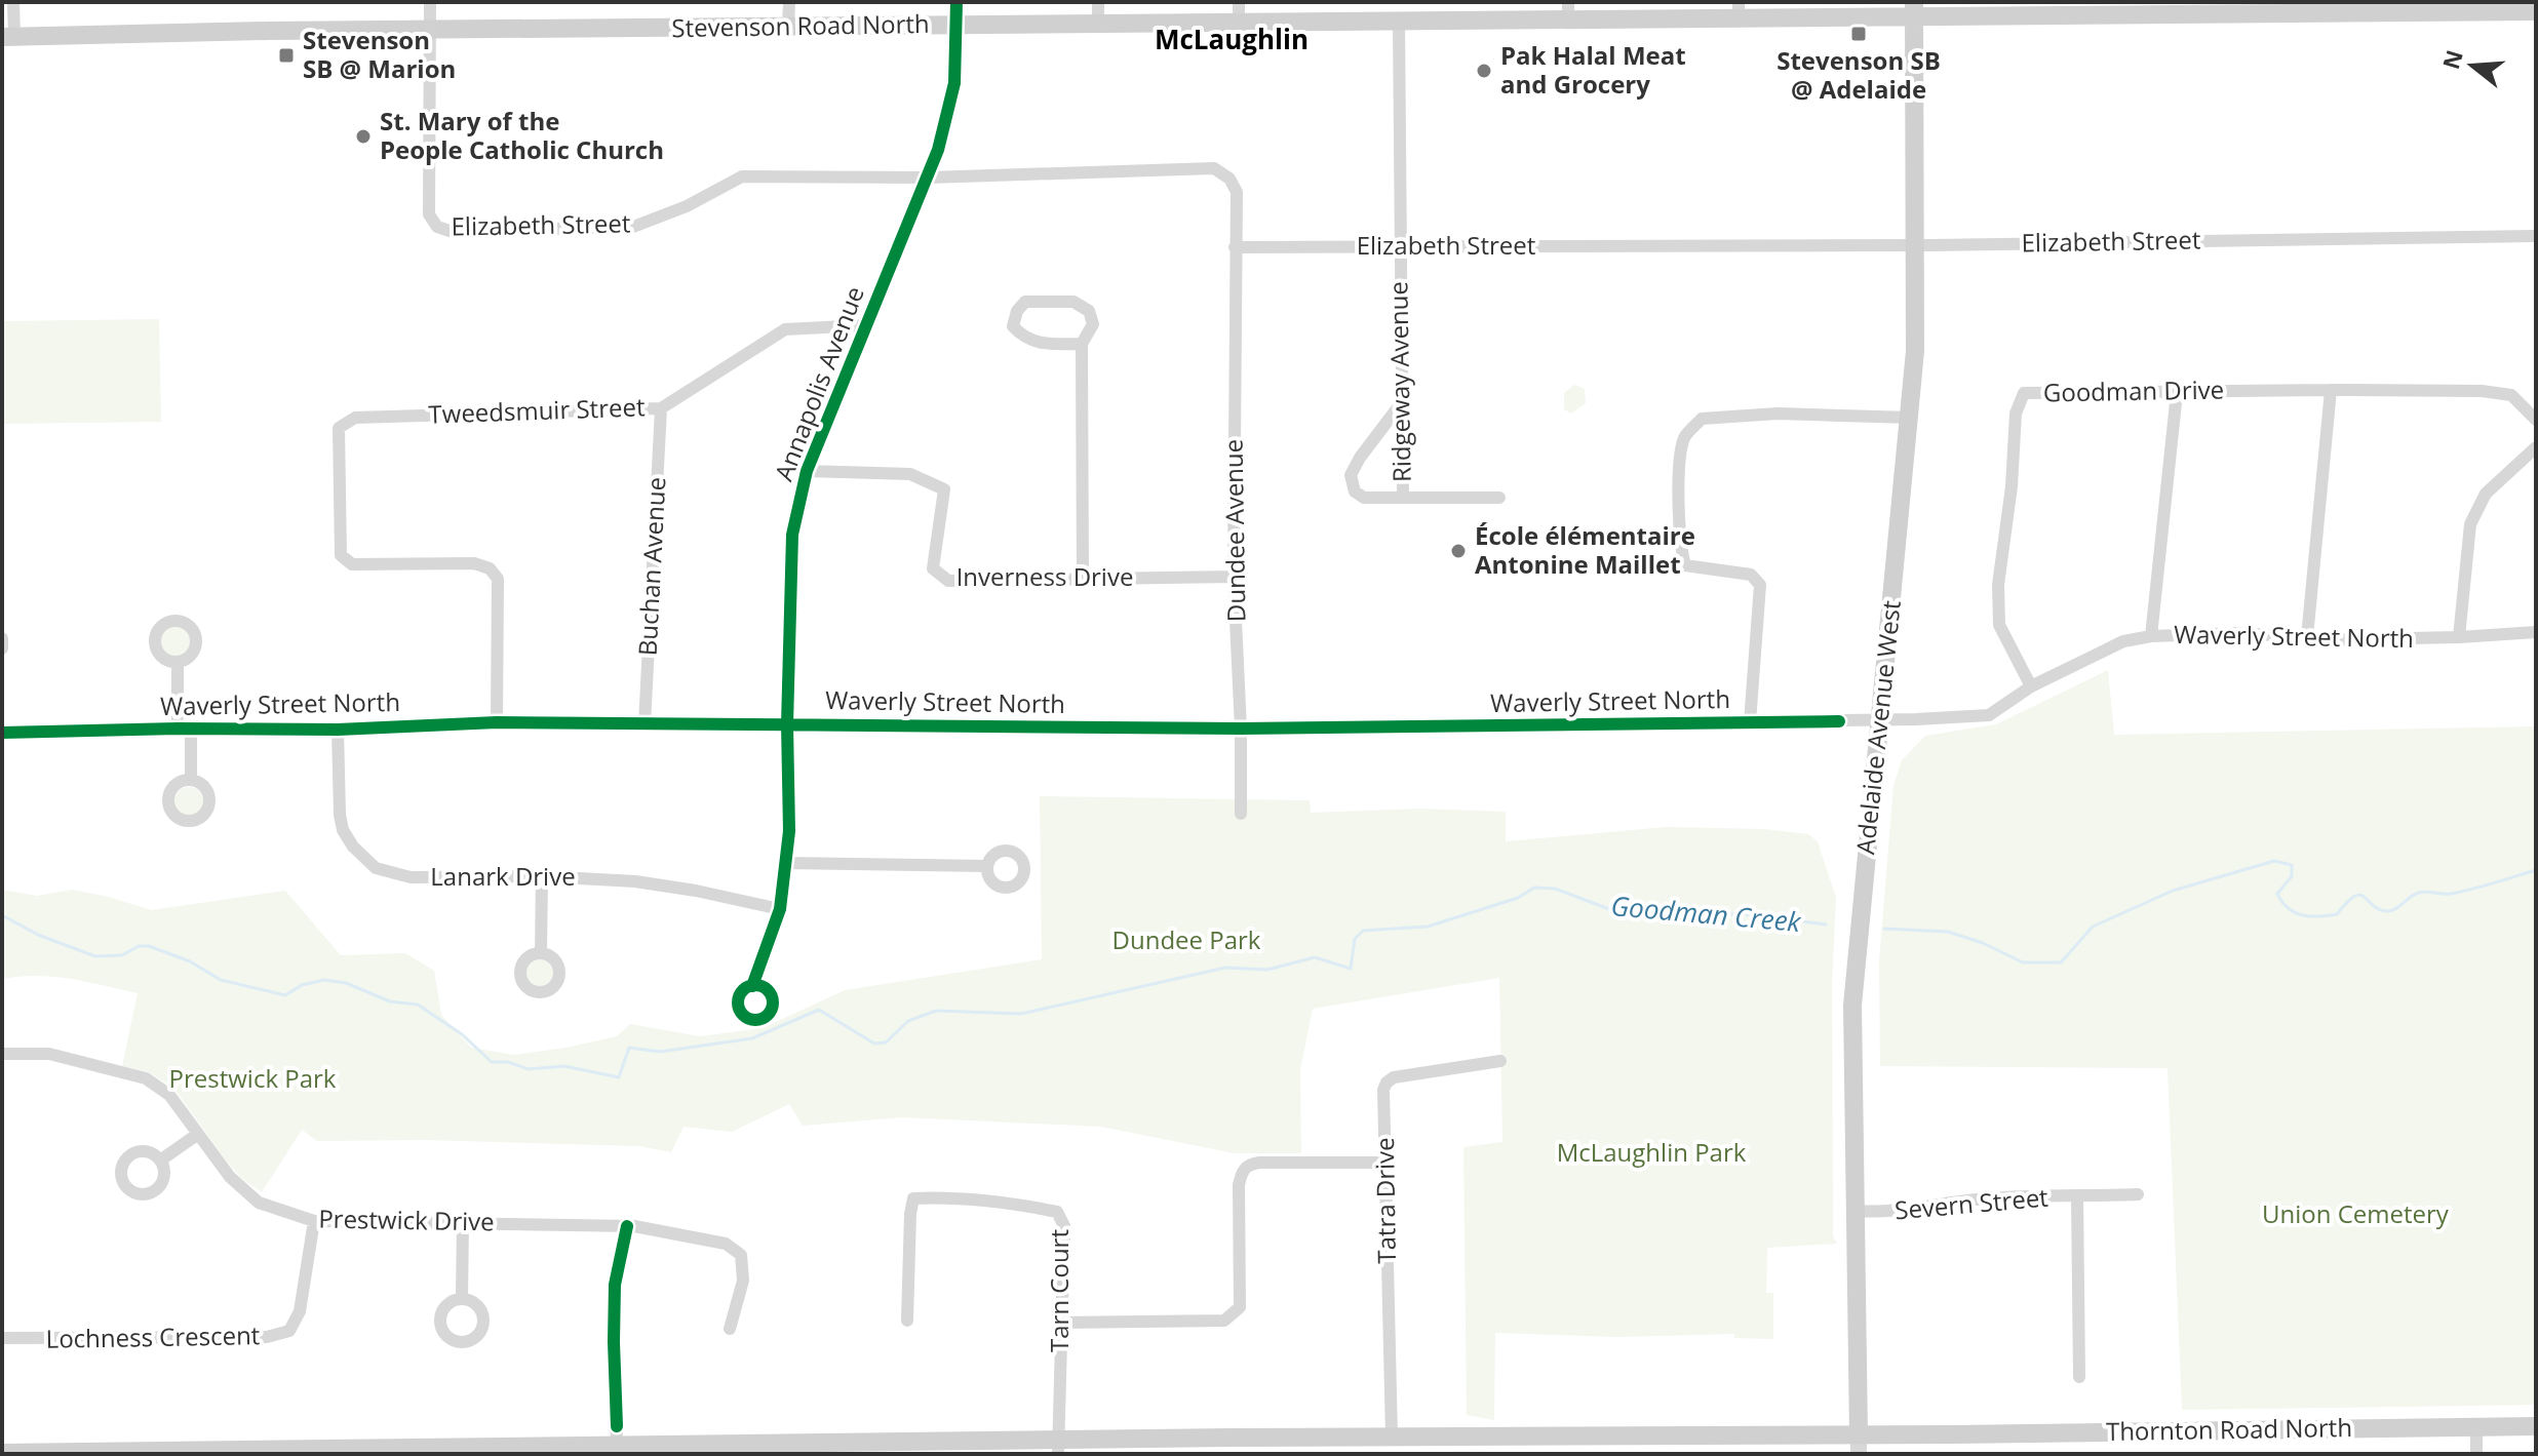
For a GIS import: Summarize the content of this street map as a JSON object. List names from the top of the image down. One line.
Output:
{"streets":{"main road":["Stevenson Road North","Adelaide Avenue West","Thornton Road North"],"street":["Elizabeth Street","Ridgeway Avenue","Annapolis Avenue","Goodman Drive","Tweedsmuir Street","Dundee Avenue","Buchan Avenue","Inverness Drive","Waverly Street North","Lanark Drive","Tatra Drive","Severn Street","Prestwick Drive","Tarn Court","Lochness Crescent"]},"crossings":[["Stevenson Road North","Elizabeth Street"],["Stevenson Road North","Ridgeway Avenue"],["Stevenson Road North","Annapolis Avenue"],["Stevenson Road North","Adelaide Avenue West"],["Elizabeth Street","Ridgeway Avenue"],["Elizabeth Street","Annapolis Avenue"],["Elizabeth Street","Dundee Avenue"],["Elizabeth Street","Adelaide Avenue West"],["Annapolis Avenue","Tweedsmuir Street"],["Annapolis Avenue","Inverness Drive"],["Annapolis Avenue","Waverly Street North"],["Annapolis Avenue","Lanark Drive"],["Goodman Drive","Waverly Street North"],["Tweedsmuir Street","Buchan Avenue"],["Tweedsmuir Street","Waverly Street North"],["Dundee Avenue","Inverness Drive"],["Dundee Avenue","Waverly Street North"],["Buchan Avenue","Waverly Street North"],["Waverly Street North","Adelaide Avenue West"],["Waverly Street North","Lanark Drive"],["Adelaide Avenue West","Severn Street"],["Adelaide Avenue West","Thornton Road North"],["Tatra Drive","Thornton Road North"],["Prestwick Drive","Lochness Crescent"],["Tarn Court","Thornton Road North"]],"districts":["McLaughlin"],"water":["Goodman Creek"],"parks":["Dundee Park","Prestwick Park","McLaughlin Park","Union Cemetery"],"places":{"transit":["Stevenson SB @ Adelaide","Stevenson SB @ Marion"],"other":["Pak Halal Meat and Grocery","St. Mary of the People Catholic Church","École élémentaire Antonine Maillet"]},"north":"left"}
